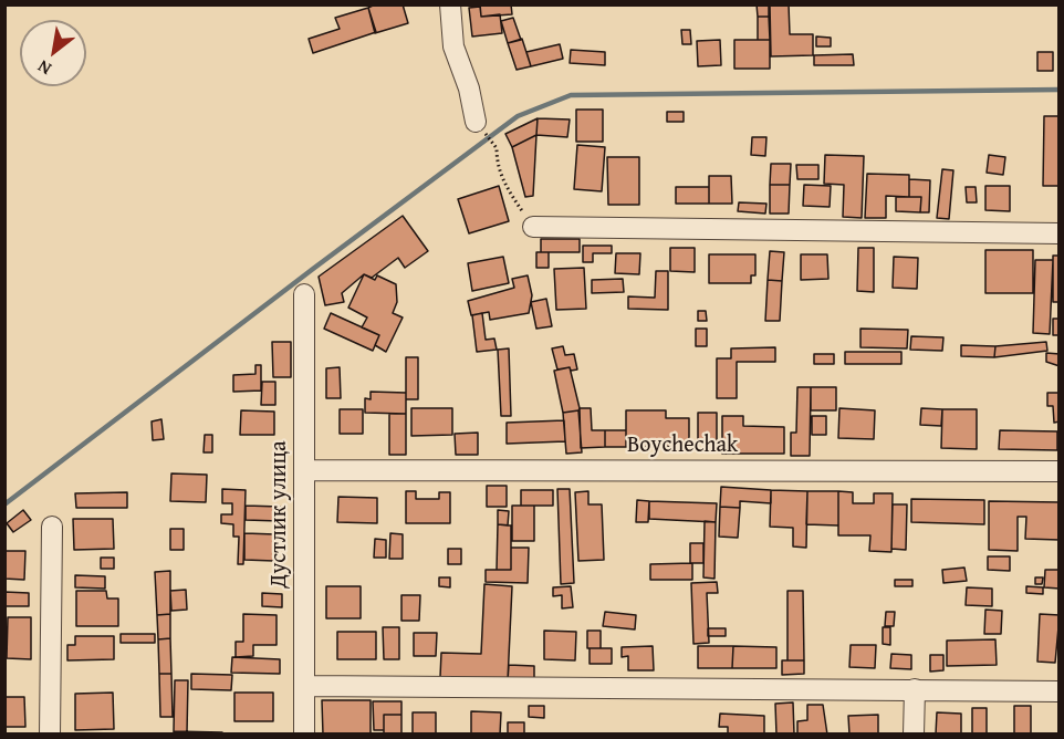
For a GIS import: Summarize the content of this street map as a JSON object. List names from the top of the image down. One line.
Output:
{"streets":{"street":["Boychechak","Дустлик улица"]},"crossings":[["Boychechak","Дустлик улица"]],"north":"bottom left"}
